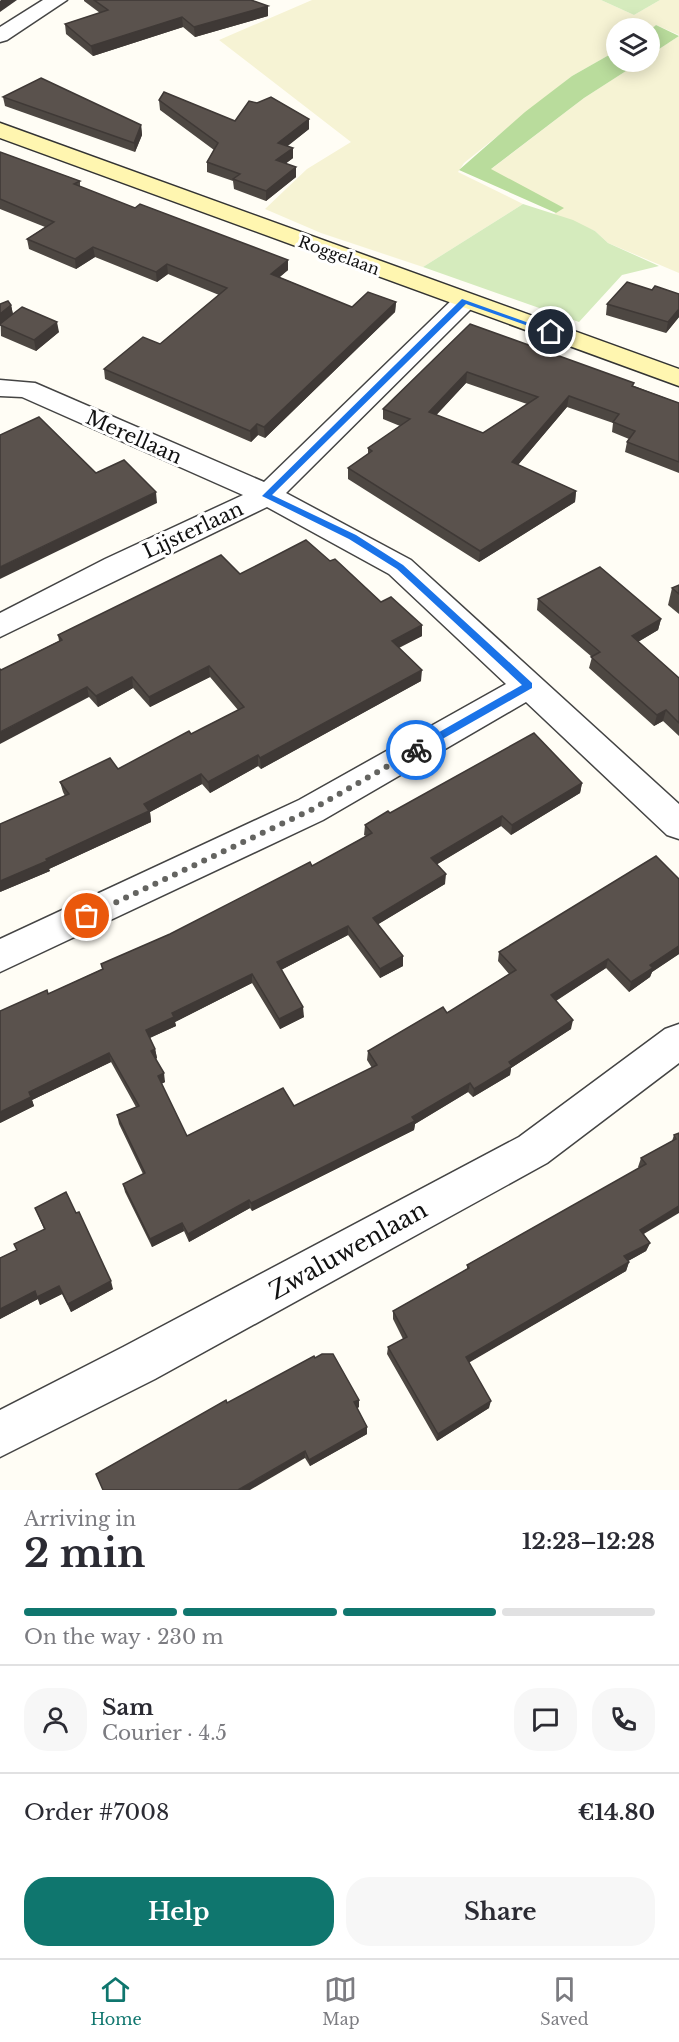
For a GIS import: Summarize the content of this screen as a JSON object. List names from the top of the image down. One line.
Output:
{"streets":{"street":["Roggelaan","Merellaan","Lijsterlaan","Zwaluwenlaan"]},"crossings":[["Roggelaan","Lijsterlaan"],["Merellaan","Lijsterlaan"]],"page":{"heading":["2 min","Arriving in","12:23–12:28"],"panel":["Sam","Courier · 4.5","Order #7008","€14.80"],"bar":"On the way · 230 m","buttons":["Help","Share"],"tabs":["Home","Map","Saved"]}}
